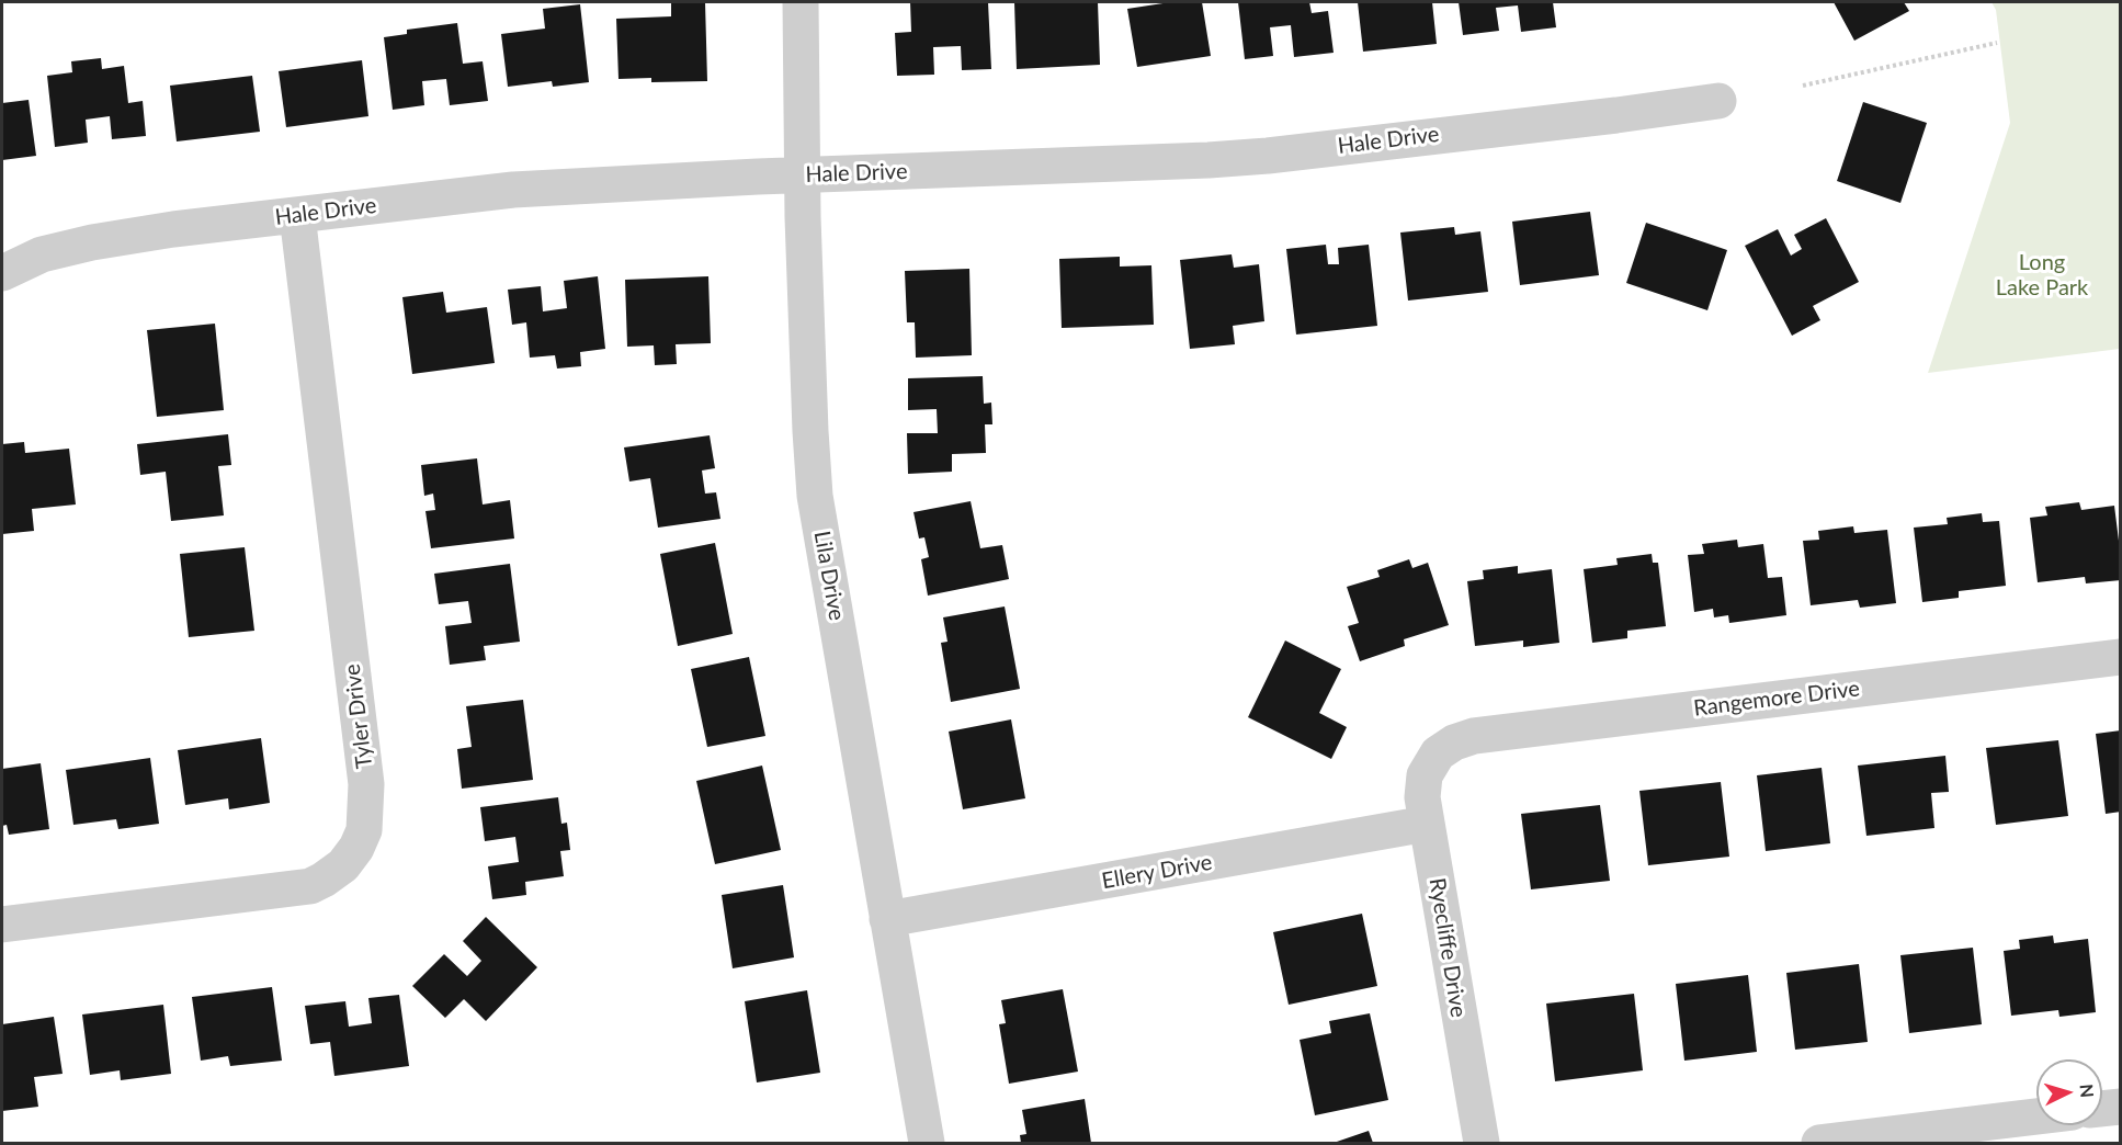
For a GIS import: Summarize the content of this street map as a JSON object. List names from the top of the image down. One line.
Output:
{"streets":{"street":["Hale Drive","Lila Drive","Rangemore Drive","Tyler Drive","Ellery Drive","Ryecliffe Drive"]},"crossings":[["Hale Drive","Lila Drive"],["Hale Drive","Tyler Drive"],["Lila Drive","Ellery Drive"],["Rangemore Drive","Ryecliffe Drive"],["Ellery Drive","Ryecliffe Drive"]],"parks":["Long Lake Park"],"north":"right"}
